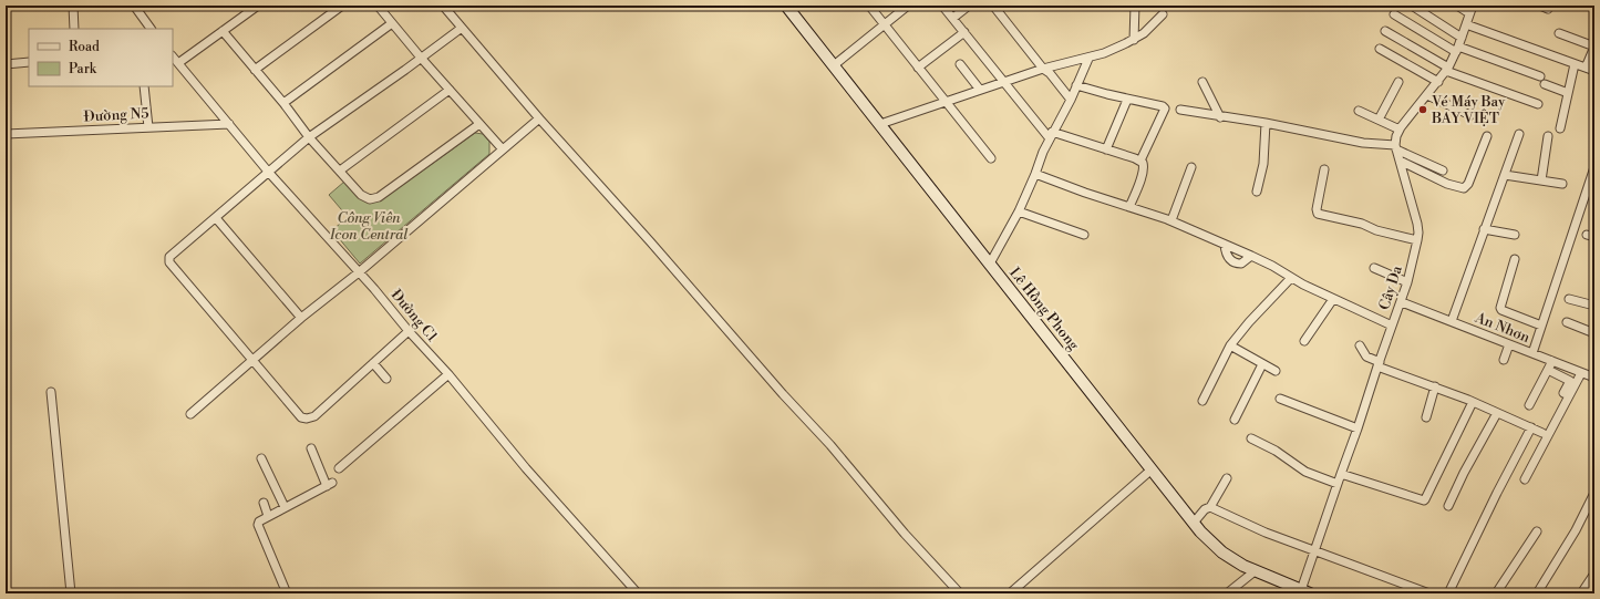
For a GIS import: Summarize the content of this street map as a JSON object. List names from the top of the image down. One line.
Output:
{"streets":{"main road":["Lê Hồng Phong"],"street":["Đường N5","Cây Da","Đường C1","An Nhơn"]},"crossings":[["Đường N5","Đường C1"],["Cây Da","Lê Hồng Phong"],["Cây Da","An Nhơn"]],"parks":["Công Viên Icon Central"],"places":["Vé Máy Bay BAY VIỆT"],"legend":["Road","Park"]}
